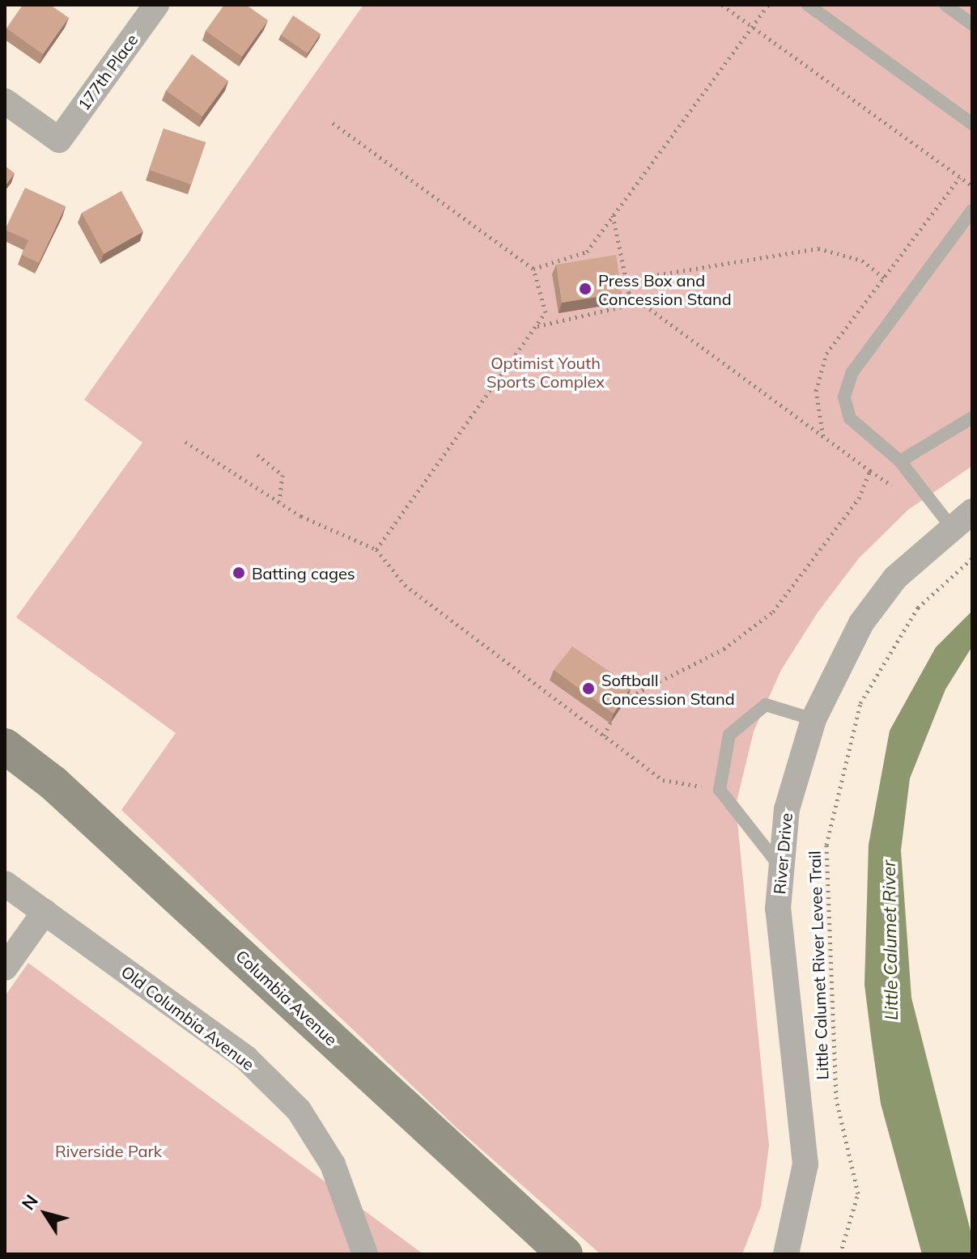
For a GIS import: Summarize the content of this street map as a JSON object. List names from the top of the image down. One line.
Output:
{"streets":{"street":["177th Place","River Drive","Columbia Avenue","Old Columbia Avenue"],"path":["Little Calumet River Levee Trail"]},"water":["Little Calumet River"],"parks":["Optimist Youth Sports Complex","Riverside Park"],"places":["Press Box and Concession Stand","Batting cages","Softball Concession Stand"],"north":"top left"}
